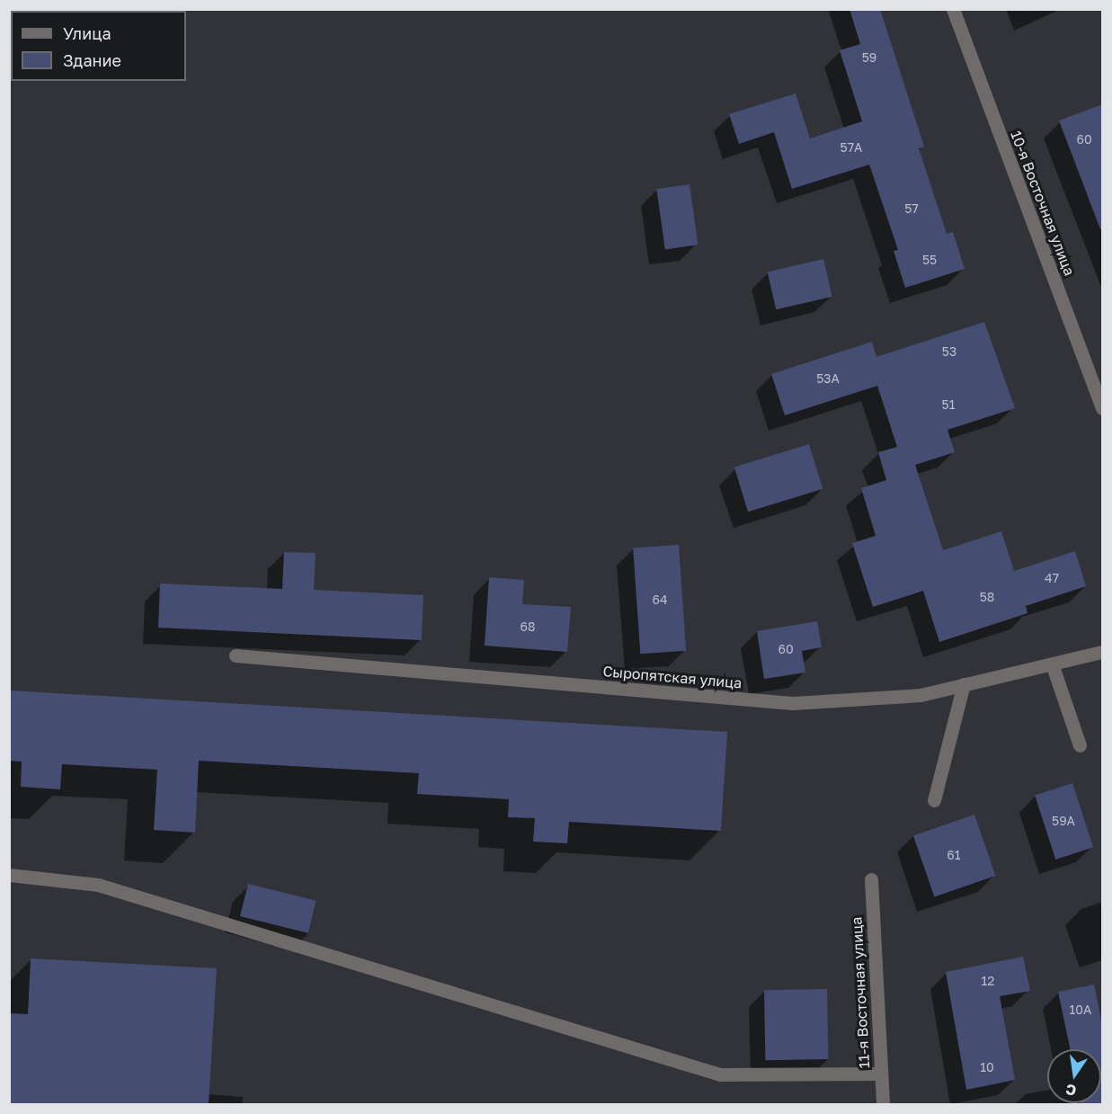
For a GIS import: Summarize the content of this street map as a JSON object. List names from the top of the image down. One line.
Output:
{"streets":{"street":["10-я Восточная улица","Сыропятская улица","11-я Восточная улица"]},"house_numbers":["59","60","57А","57","55","53","53А","51","47","58","64","68","60","59А","61","12","10А","10"],"legend":["Улица","Здание"],"north":"bottom"}
